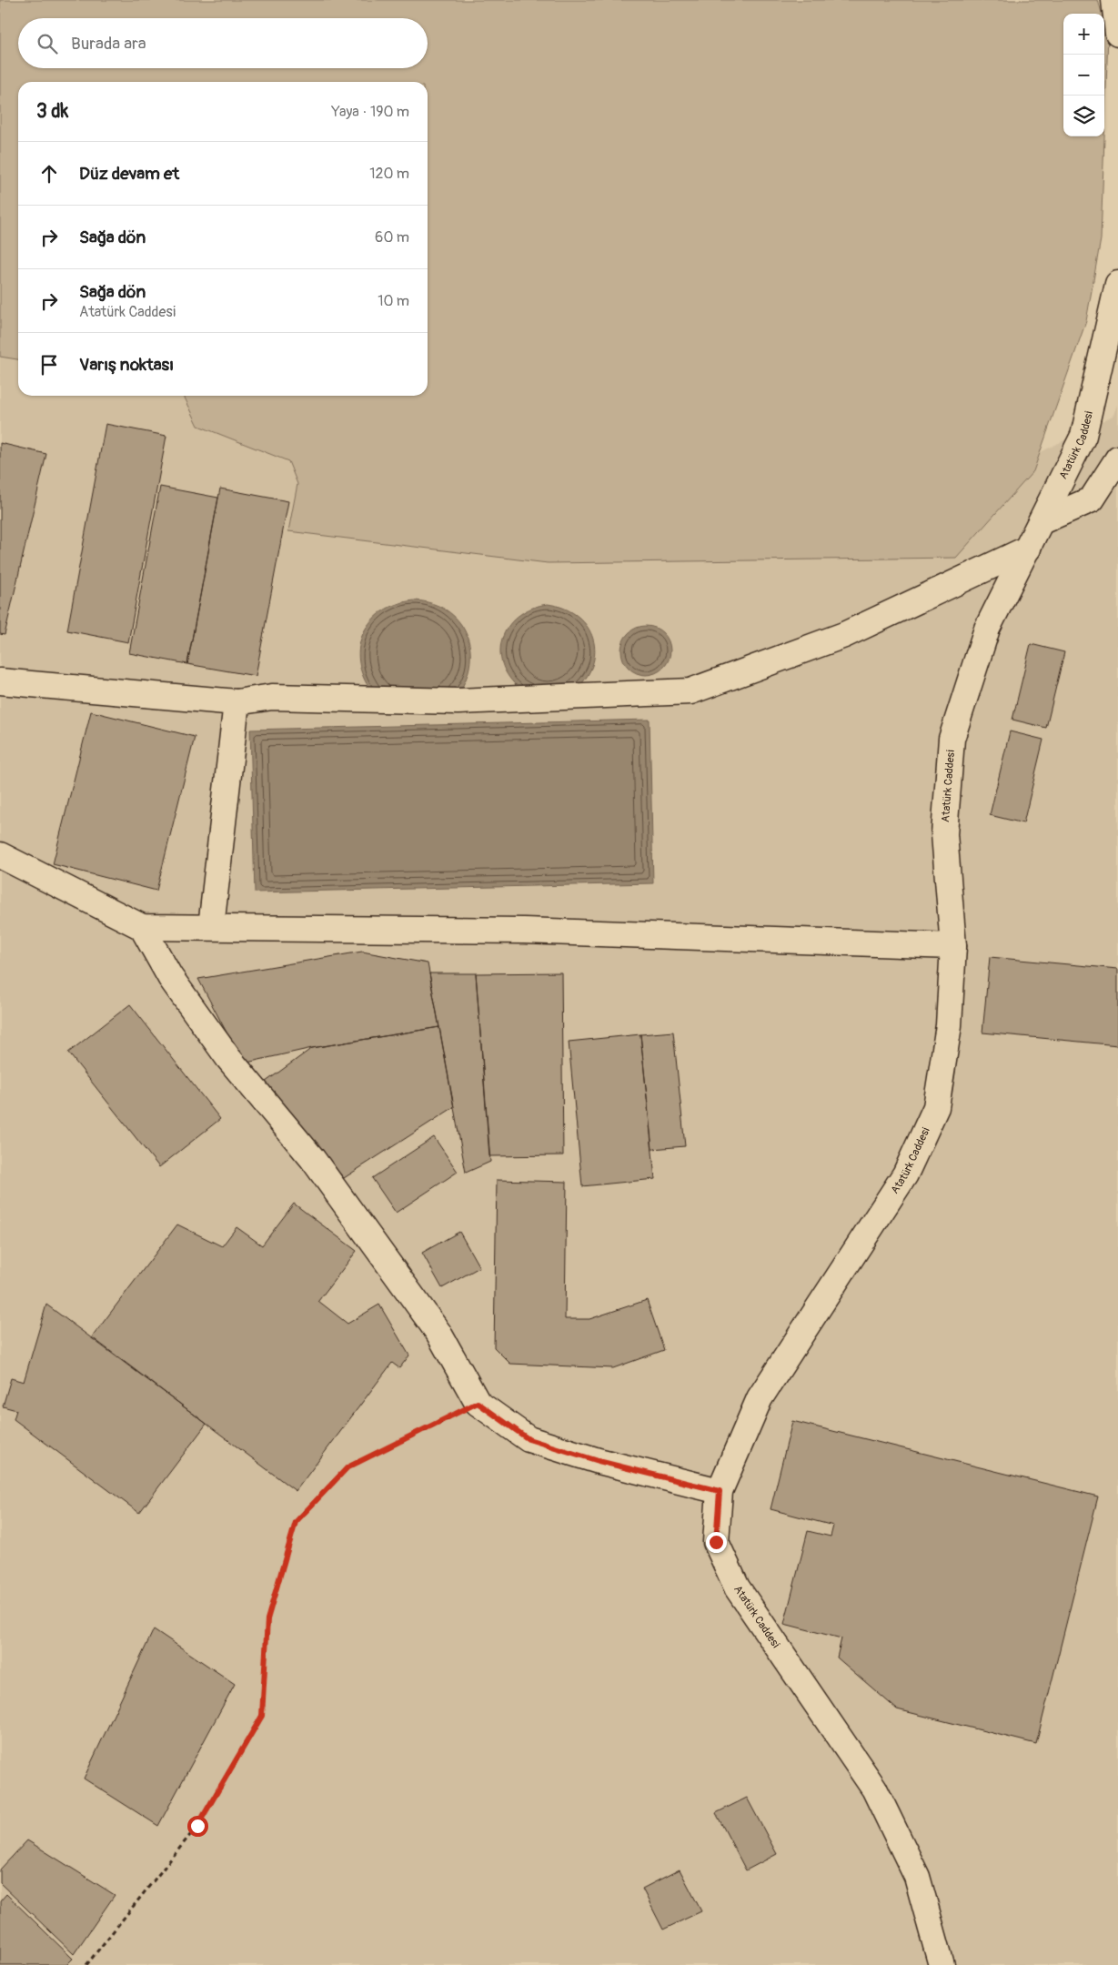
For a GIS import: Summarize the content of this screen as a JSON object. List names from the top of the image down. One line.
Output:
{"streets":{"street":["Atatürk Caddesi"]},"page":{"map_buttons":["+","−"],"search":"Burada ara","heading":["3 dk","Yaya · 190 m"],"list":[["Düz devam et","120 m"],["Sağa dön","60 m"],["Sağa dön","Atatürk Caddesi","10 m"],"Varış noktası"]}}
